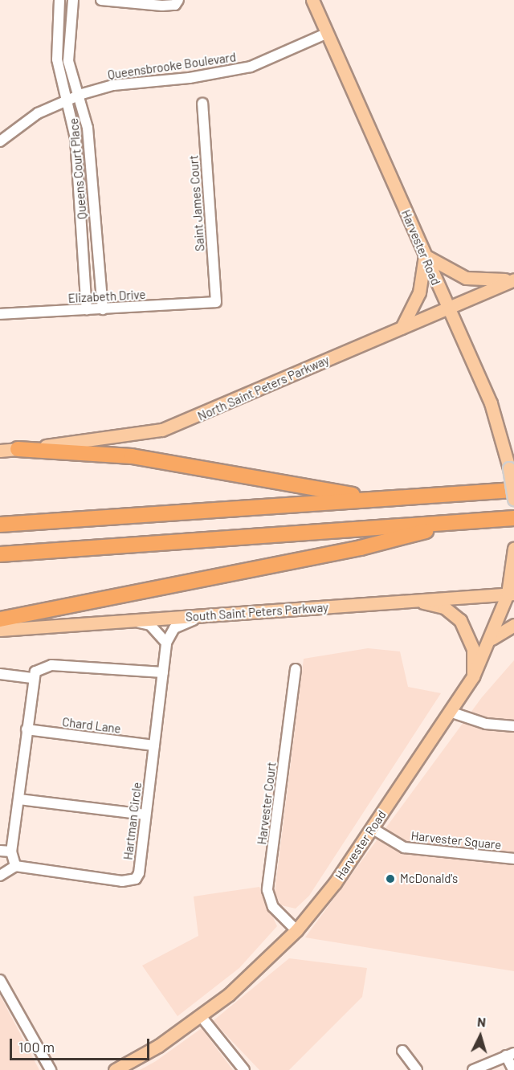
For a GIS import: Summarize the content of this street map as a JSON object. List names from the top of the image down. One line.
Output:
{"streets":{"main road":["Harvester Road","North Saint Peters Parkway","South Saint Peters Parkway"],"street":["Queensbrooke Boulevard","Queens Court Place","Saint James Court","Elizabeth Drive","Chard Lane","Harvester Court","Hartman Circle","Harvester Square"]},"crossings":[["Queensbrooke Boulevard","Queens Court Place"],["Queensbrooke Boulevard","Harvester Road"],["Queens Court Place","Elizabeth Drive"],["Saint James Court","Elizabeth Drive"],["Harvester Road","North Saint Peters Parkway"],["Harvester Road","South Saint Peters Parkway"],["Harvester Road","Harvester Court"],["Harvester Road","Harvester Square"],["Chard Lane","Hartman Circle"]],"places":["McDonald's"],"scale_bar":"100 m","north":"top"}
